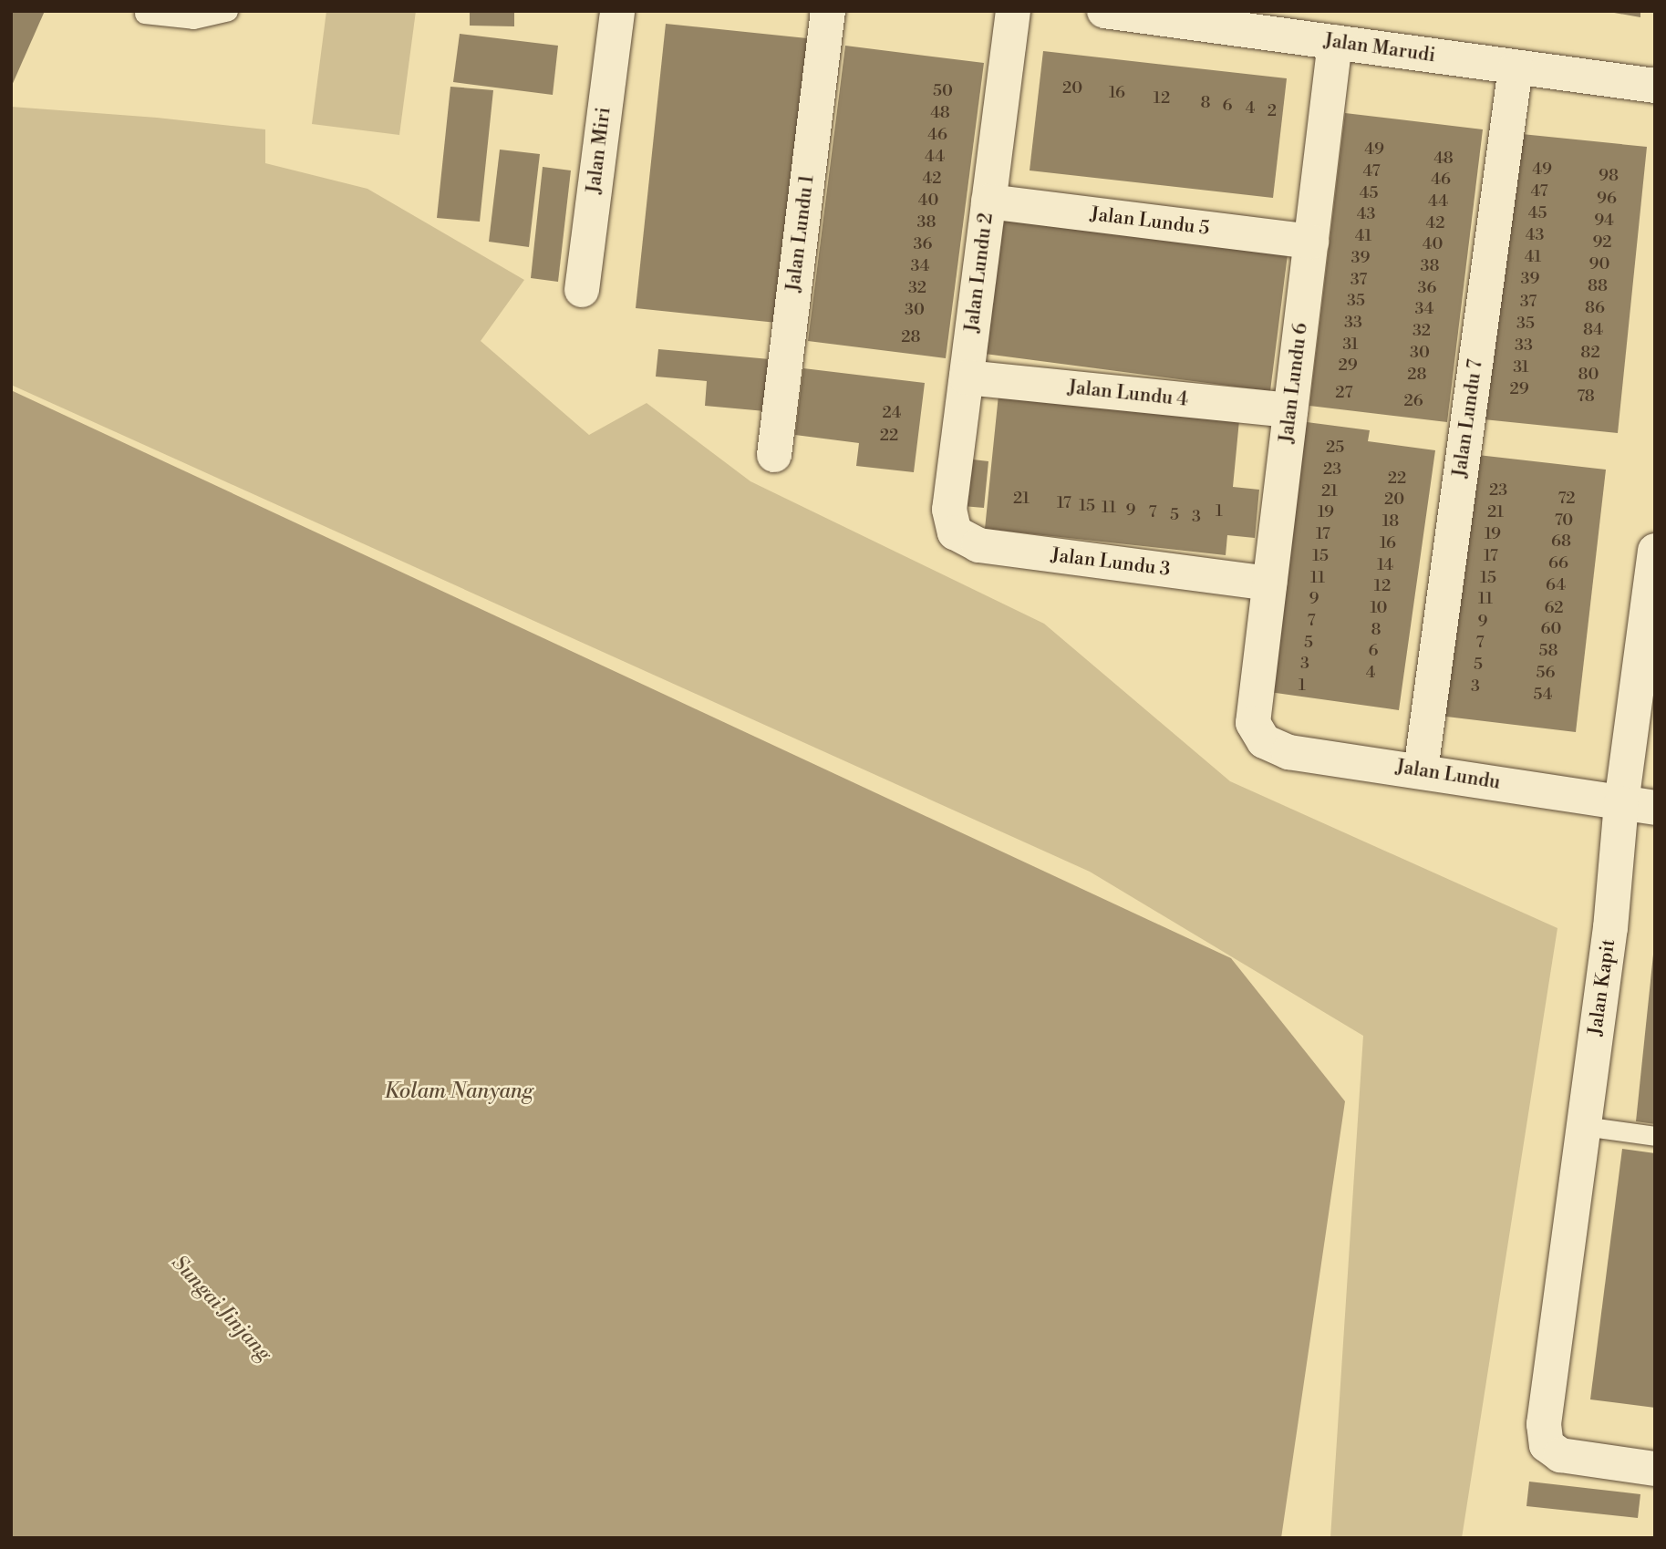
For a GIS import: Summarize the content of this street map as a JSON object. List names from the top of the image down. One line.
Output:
{"streets":{"street":["Jalan Marudi","Jalan Miri","Jalan Lundu 5","Jalan Lundu 1","Jalan Lundu 2","Jalan Lundu 6","Jalan Lundu 4","Jalan Lundu 7","Jalan Lundu 3","Jalan Lundu","Jalan Kapit"]},"crossings":[["Jalan Marudi","Jalan Lundu 6"],["Jalan Marudi","Jalan Lundu 7"],["Jalan Lundu 5","Jalan Lundu 2"],["Jalan Lundu 5","Jalan Lundu 6"],["Jalan Lundu 2","Jalan Lundu 4"],["Jalan Lundu 2","Jalan Lundu 3"],["Jalan Lundu 6","Jalan Lundu 4"],["Jalan Lundu 6","Jalan Lundu 3"],["Jalan Lundu 6","Jalan Lundu"],["Jalan Lundu 7","Jalan Lundu"],["Jalan Lundu","Jalan Kapit"]],"water":["Kolam Nanyang","Sungai Jinjang"],"house_numbers":["20","50","16","12","8","6","4","2","48","46","49","44","48","49","47","98","42","46","47","45","96","40","44","45","43","94","38","42","43","41","92","36","40","41","39","90","34","38","39","37","88","32","36","35","37","86","34","30","33","35","84","32","28","31","33","30","82","29","31","28","80","29","27","78","26","24","22","25","23","22","23","21","21","72","20","17","15","11","9","1","7","19","21","5","3","70","18","17","19","68","16","15","17","66","14","11","15","64","12","9","11","10","62","7","9","60","8","5","7","6","58","3","5","4","56","1","3","54"]}
